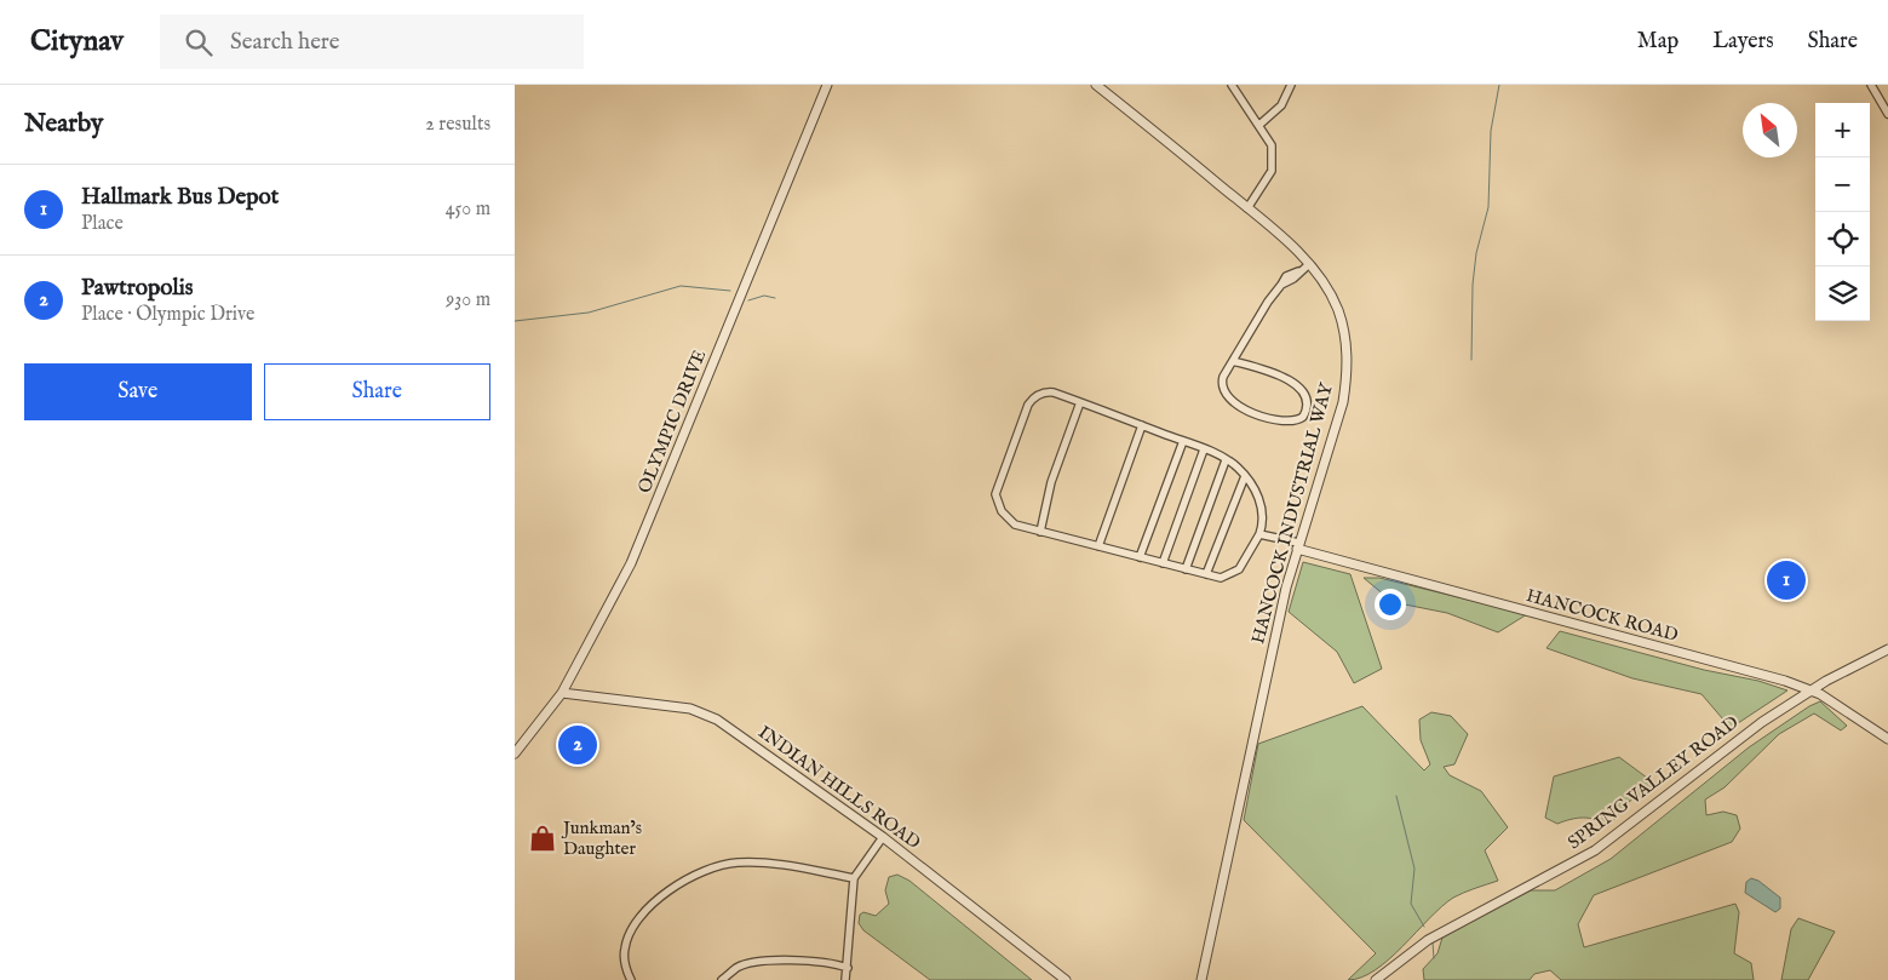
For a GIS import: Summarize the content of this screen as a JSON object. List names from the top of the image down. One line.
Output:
{"streets":{"street":["OLYMPIC DRIVE","HANCOCK INDUSTRIAL WAY","HANCOCK ROAD","SPRING VALLEY ROAD","INDIAN HILLS ROAD"]},"crossings":[["OLYMPIC DRIVE","INDIAN HILLS ROAD"],["HANCOCK INDUSTRIAL WAY","HANCOCK ROAD"],["HANCOCK ROAD","SPRING VALLEY ROAD"]],"places":{"shop":["Junkman’s Daughter"]},"north":"top left","page":{"header":"Citynav","search":"Search here","nav":["Map","Layers","Share"],"heading":["Nearby","2 results"],"map_buttons":["+","−"],"list":[{"mark":"1","name":"Hallmark Bus Depot","note":"Place","value":"450 m"},{"mark":"2","name":"Pawtropolis","note":"Place · Olympic Drive","value":"930 m"}],"buttons":["Save","Share"],"pins":["1","2"]}}
